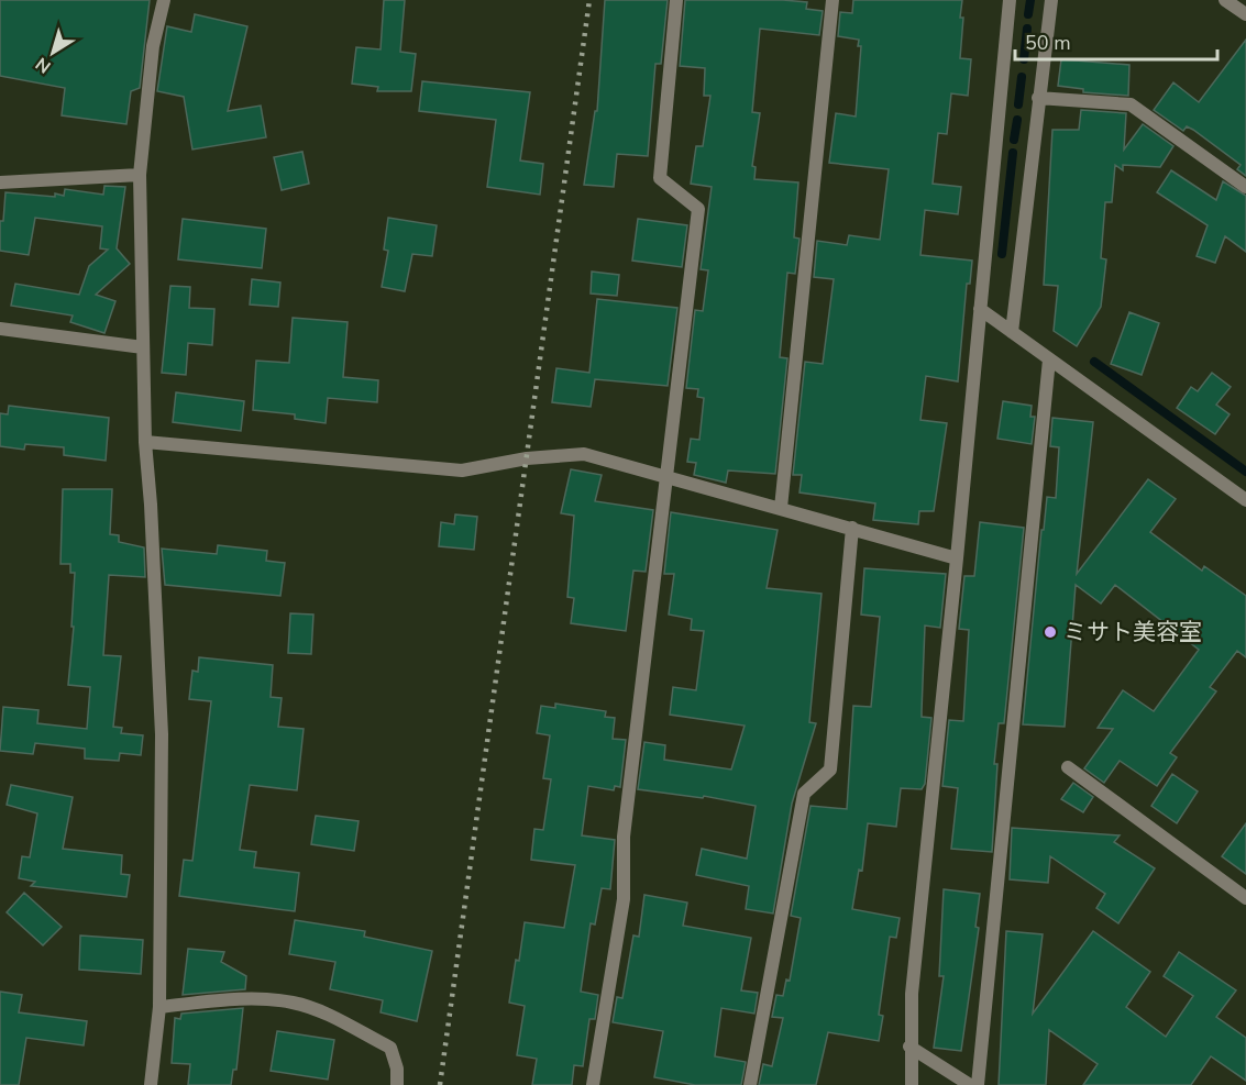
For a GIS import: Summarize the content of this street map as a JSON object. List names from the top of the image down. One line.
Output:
{"places":["ミサト美容室"],"scale_bar":"50 m","north":"bottom left"}
